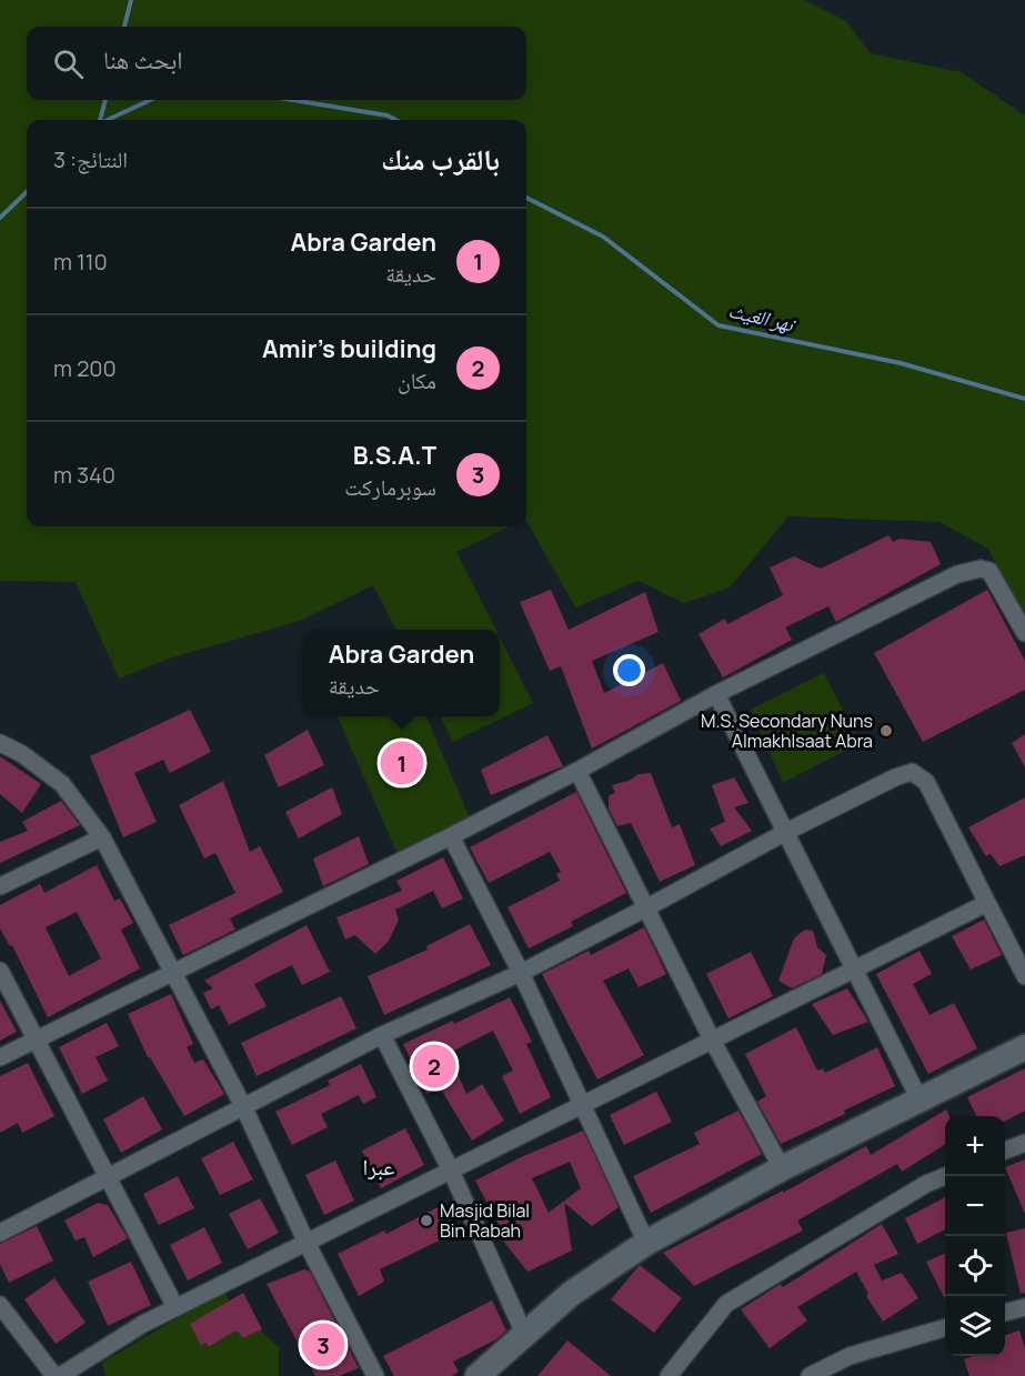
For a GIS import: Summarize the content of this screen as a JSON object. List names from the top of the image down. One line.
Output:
{"districts":["عبرا"],"water":["نهر الغيث"],"places":["M.S. Secondary Nuns Almakhlsaat Abra","Masjid Bilal Bin Rabah"],"page":{"search":"ابحث هنا","heading":["بالقرب منك","النتائج: 3"],"list":[{"mark":"1","name":"Abra Garden","note":"حديقة","value":"110 m"},{"mark":"2","name":"Amir's building","note":"مكان","value":"200 m"},{"mark":"3","name":"B.S.A.T","note":"سوبرماركت","value":"340 m"}],"popup":["Abra Garden","حديقة"],"pins":["1","2","3"],"map_buttons":["+","−"]}}
